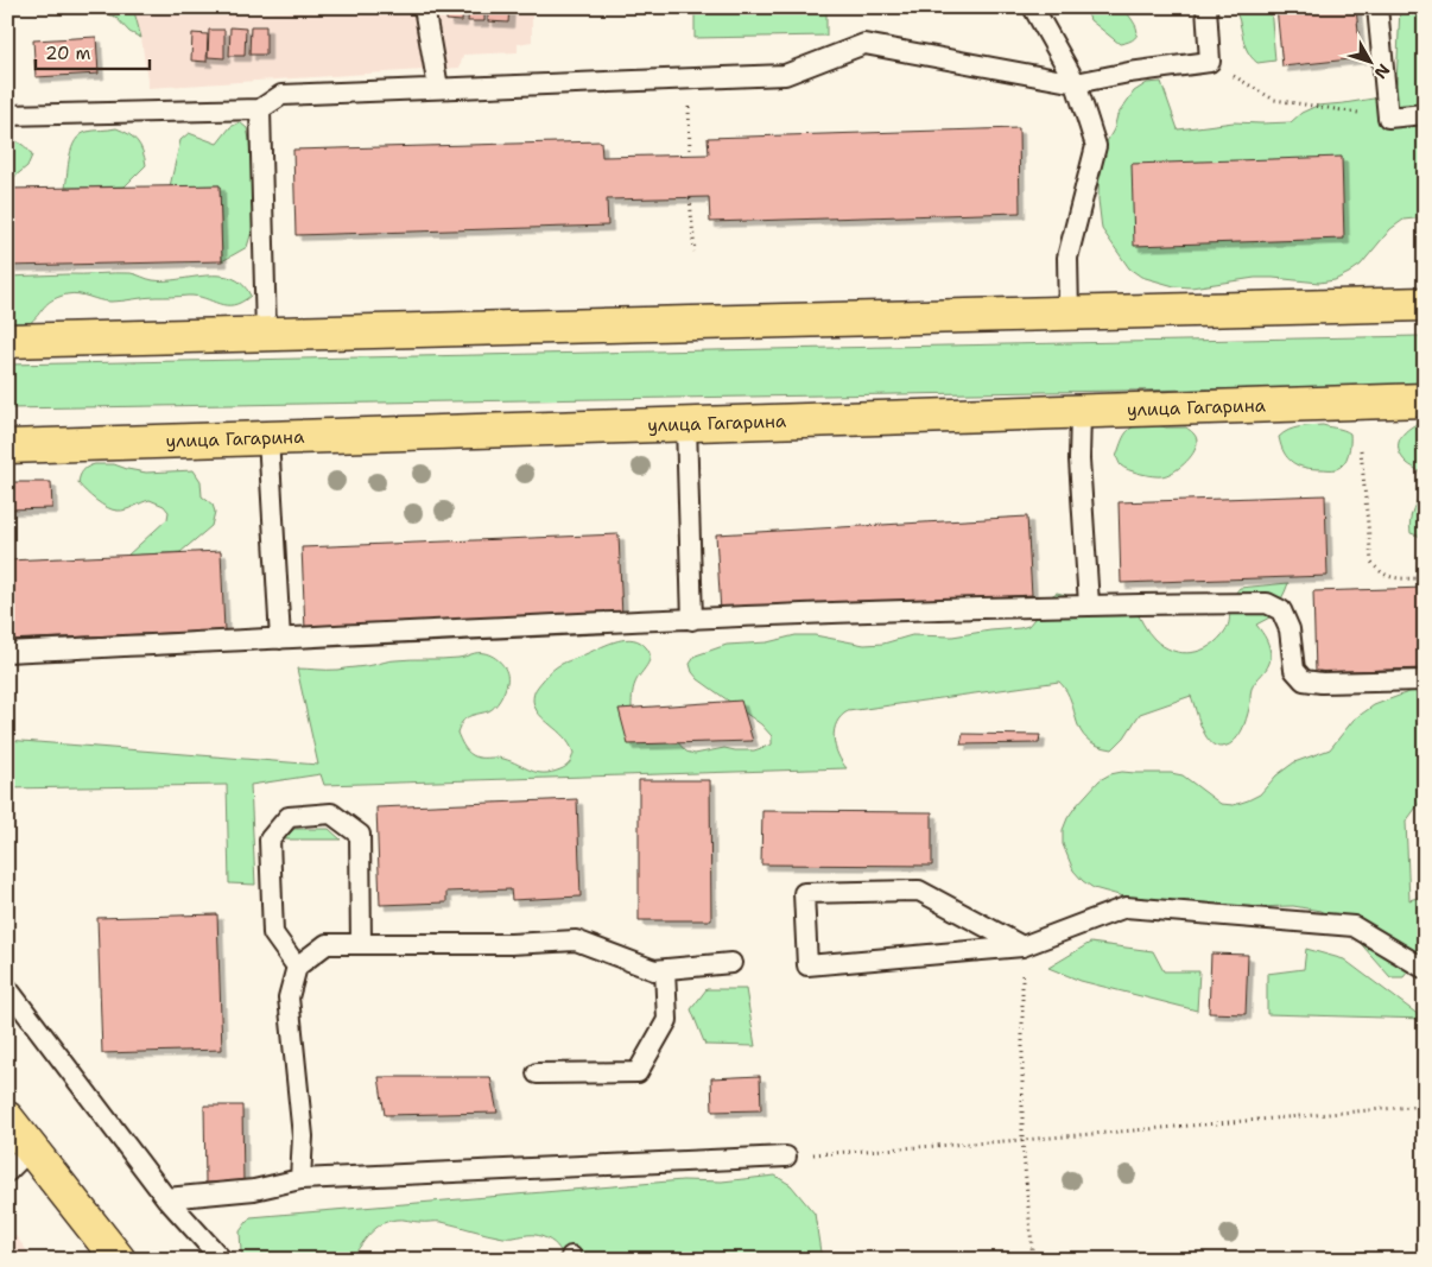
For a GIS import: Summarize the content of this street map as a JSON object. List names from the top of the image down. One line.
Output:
{"streets":{"main road":["улица Гагарина"]},"scale_bar":"20 m","north":"bottom right"}
